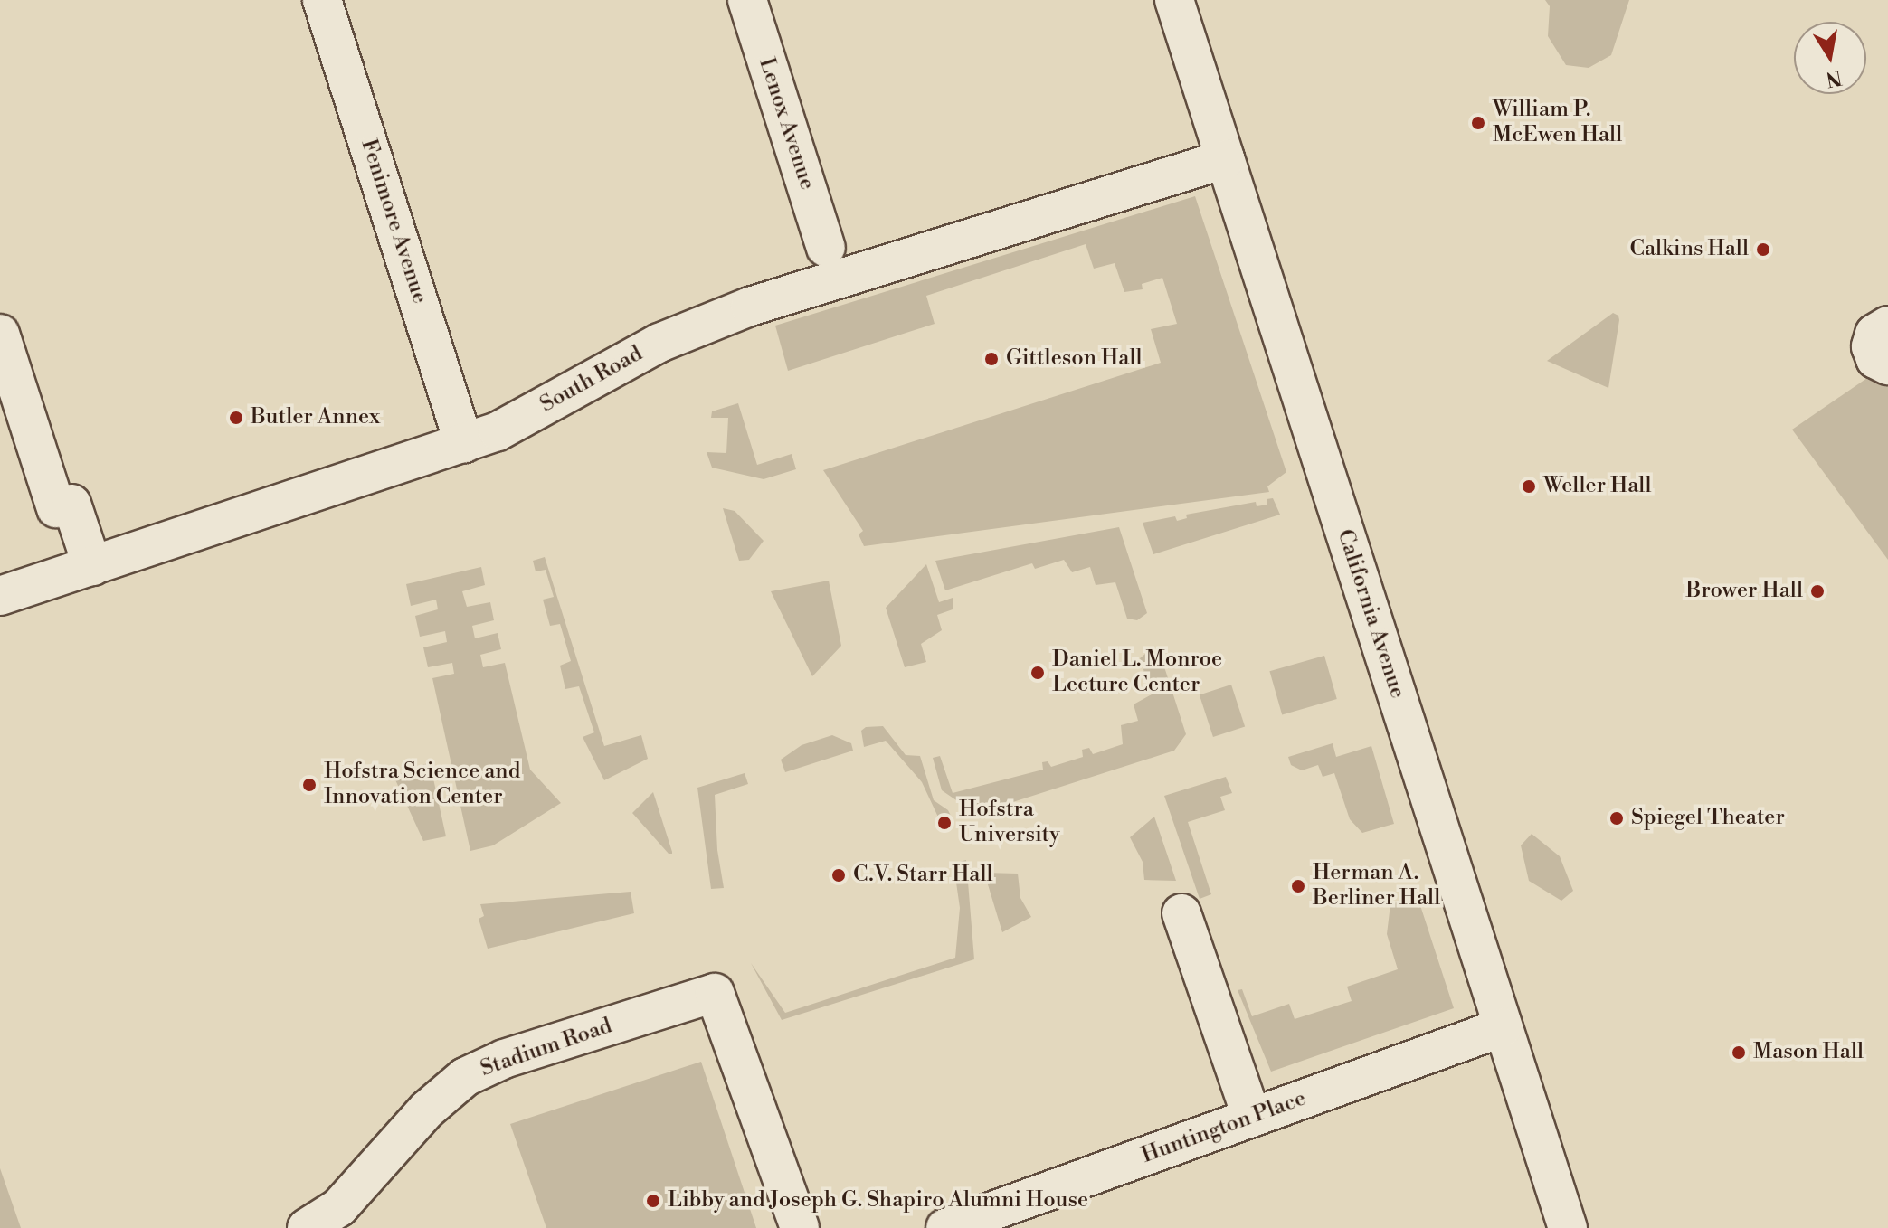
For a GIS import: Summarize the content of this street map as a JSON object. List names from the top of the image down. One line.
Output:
{"streets":{"street":["Lenox Avenue","Fenimore Avenue","South Road","California Avenue","Stadium Road","Huntington Place"]},"crossings":[["Fenimore Avenue","South Road"],["South Road","California Avenue"],["California Avenue","Huntington Place"]],"places":["William P. McEwen Hall","Calkins Hall","Gittleson Hall","Butler Annex","Weller Hall","Brower Hall","Daniel L. Monroe Lecture Center","Hofstra Science and Innovation Center","Spiegel Theater","Hofstra University","C.V. Starr Hall","Herman A. Berliner Hall","Mason Hall","Libby and Joseph G. Shapiro Alumni House"],"north":"bottom"}
